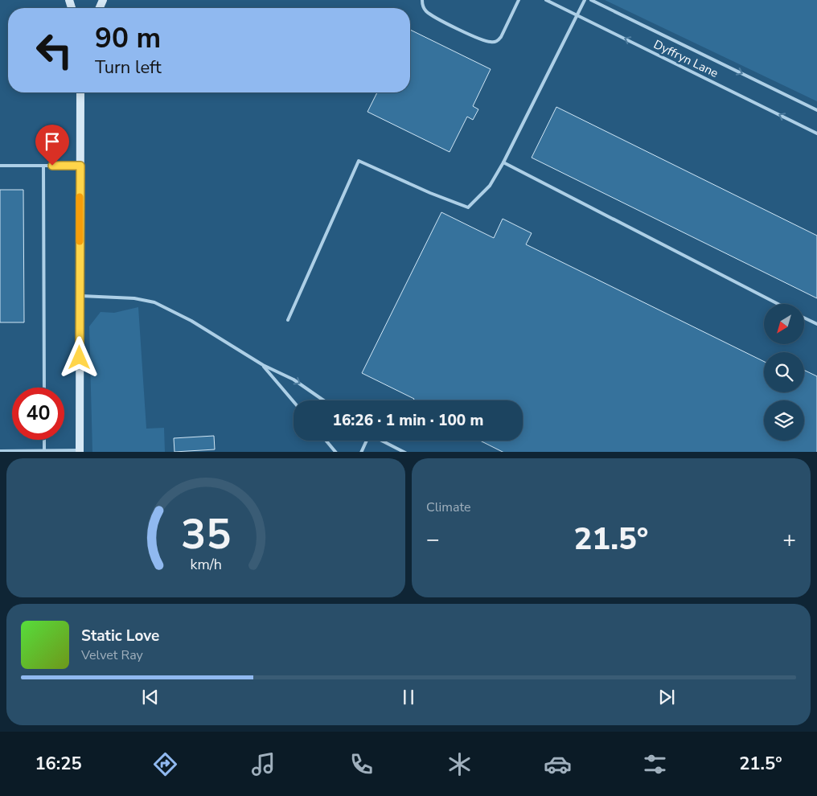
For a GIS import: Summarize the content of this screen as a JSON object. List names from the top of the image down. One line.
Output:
{"streets":{"lane":["Dyffryn Lane"]},"north":"bottom left","page":{"turn":["90 m","Turn left"],"limit":"40","trip":"16:26 · 1 min · 100 m","tile":"Climate","heat":["−","21.5°","+"],"song":["Static Love","Velvet Ray"],"tabs":["16:25","21.5°"],"gauge":["35","km/h"]}}
